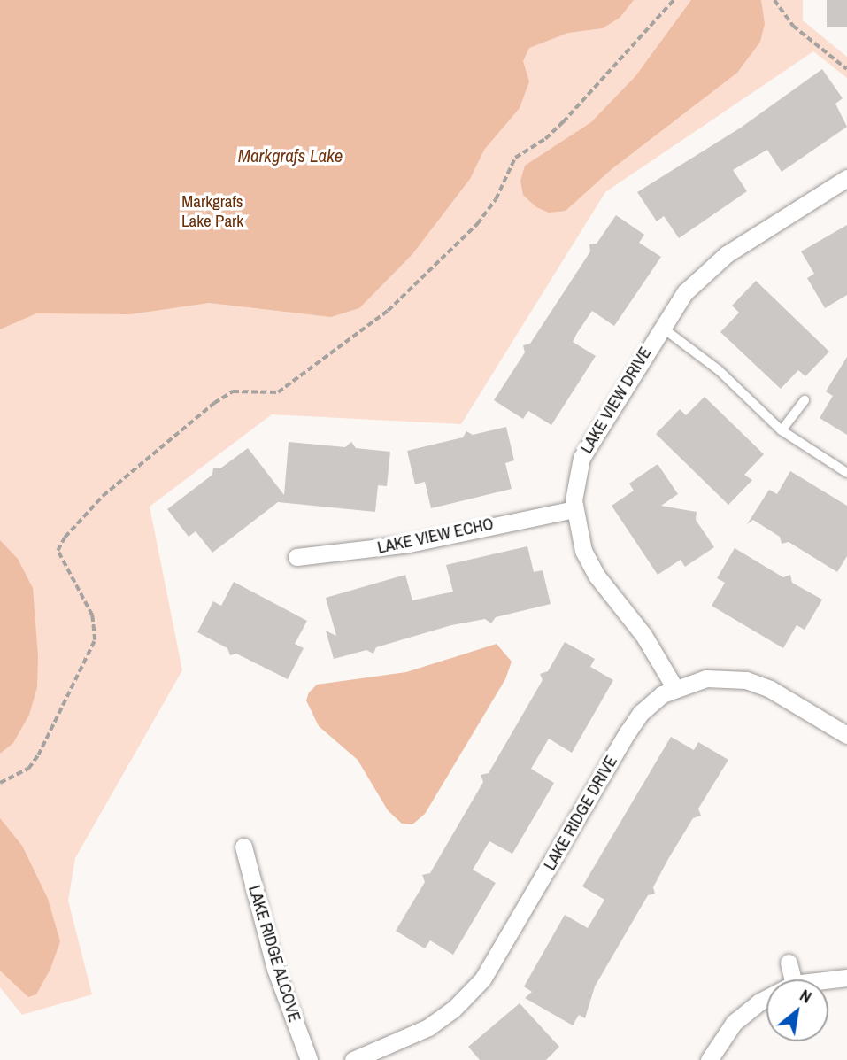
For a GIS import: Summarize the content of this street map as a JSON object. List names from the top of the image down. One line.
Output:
{"streets":{"street":["LAKE VIEW DRIVE","LAKE VIEW ECHO","LAKE RIDGE DRIVE","LAKE RIDGE ALCOVE"]},"crossings":[["LAKE VIEW DRIVE","LAKE VIEW ECHO"],["LAKE VIEW DRIVE","LAKE RIDGE DRIVE"]],"water":["Markgrafs Lake"],"parks":["Markgrafs Lake Park"],"north":"top right"}
